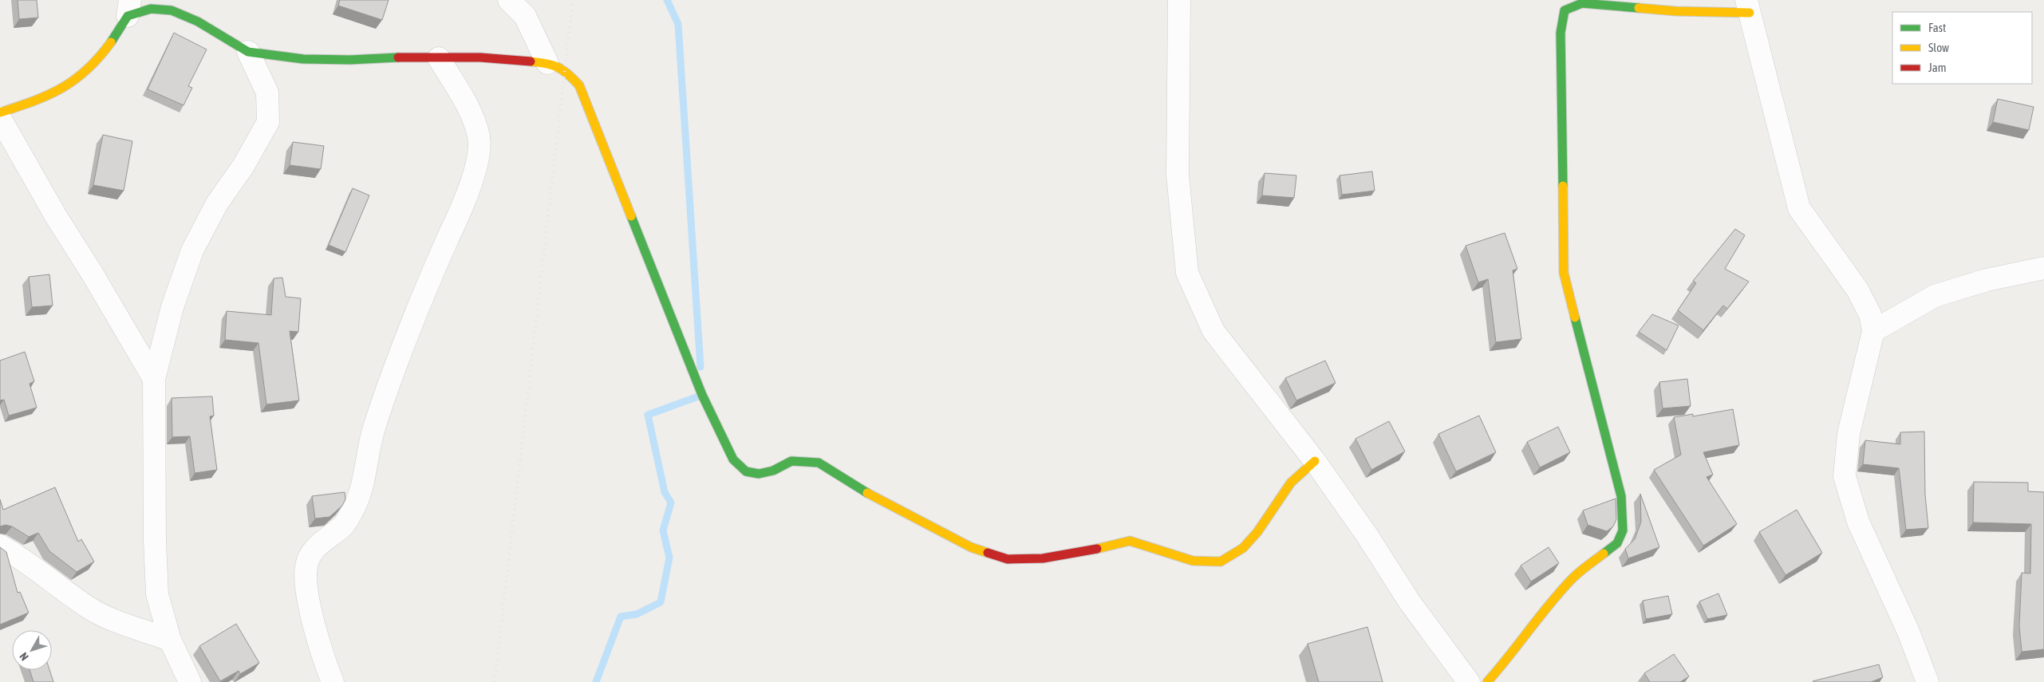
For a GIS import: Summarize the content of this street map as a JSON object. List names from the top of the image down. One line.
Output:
{"legend":["Fast","Slow","Jam"],"north":"bottom left"}
